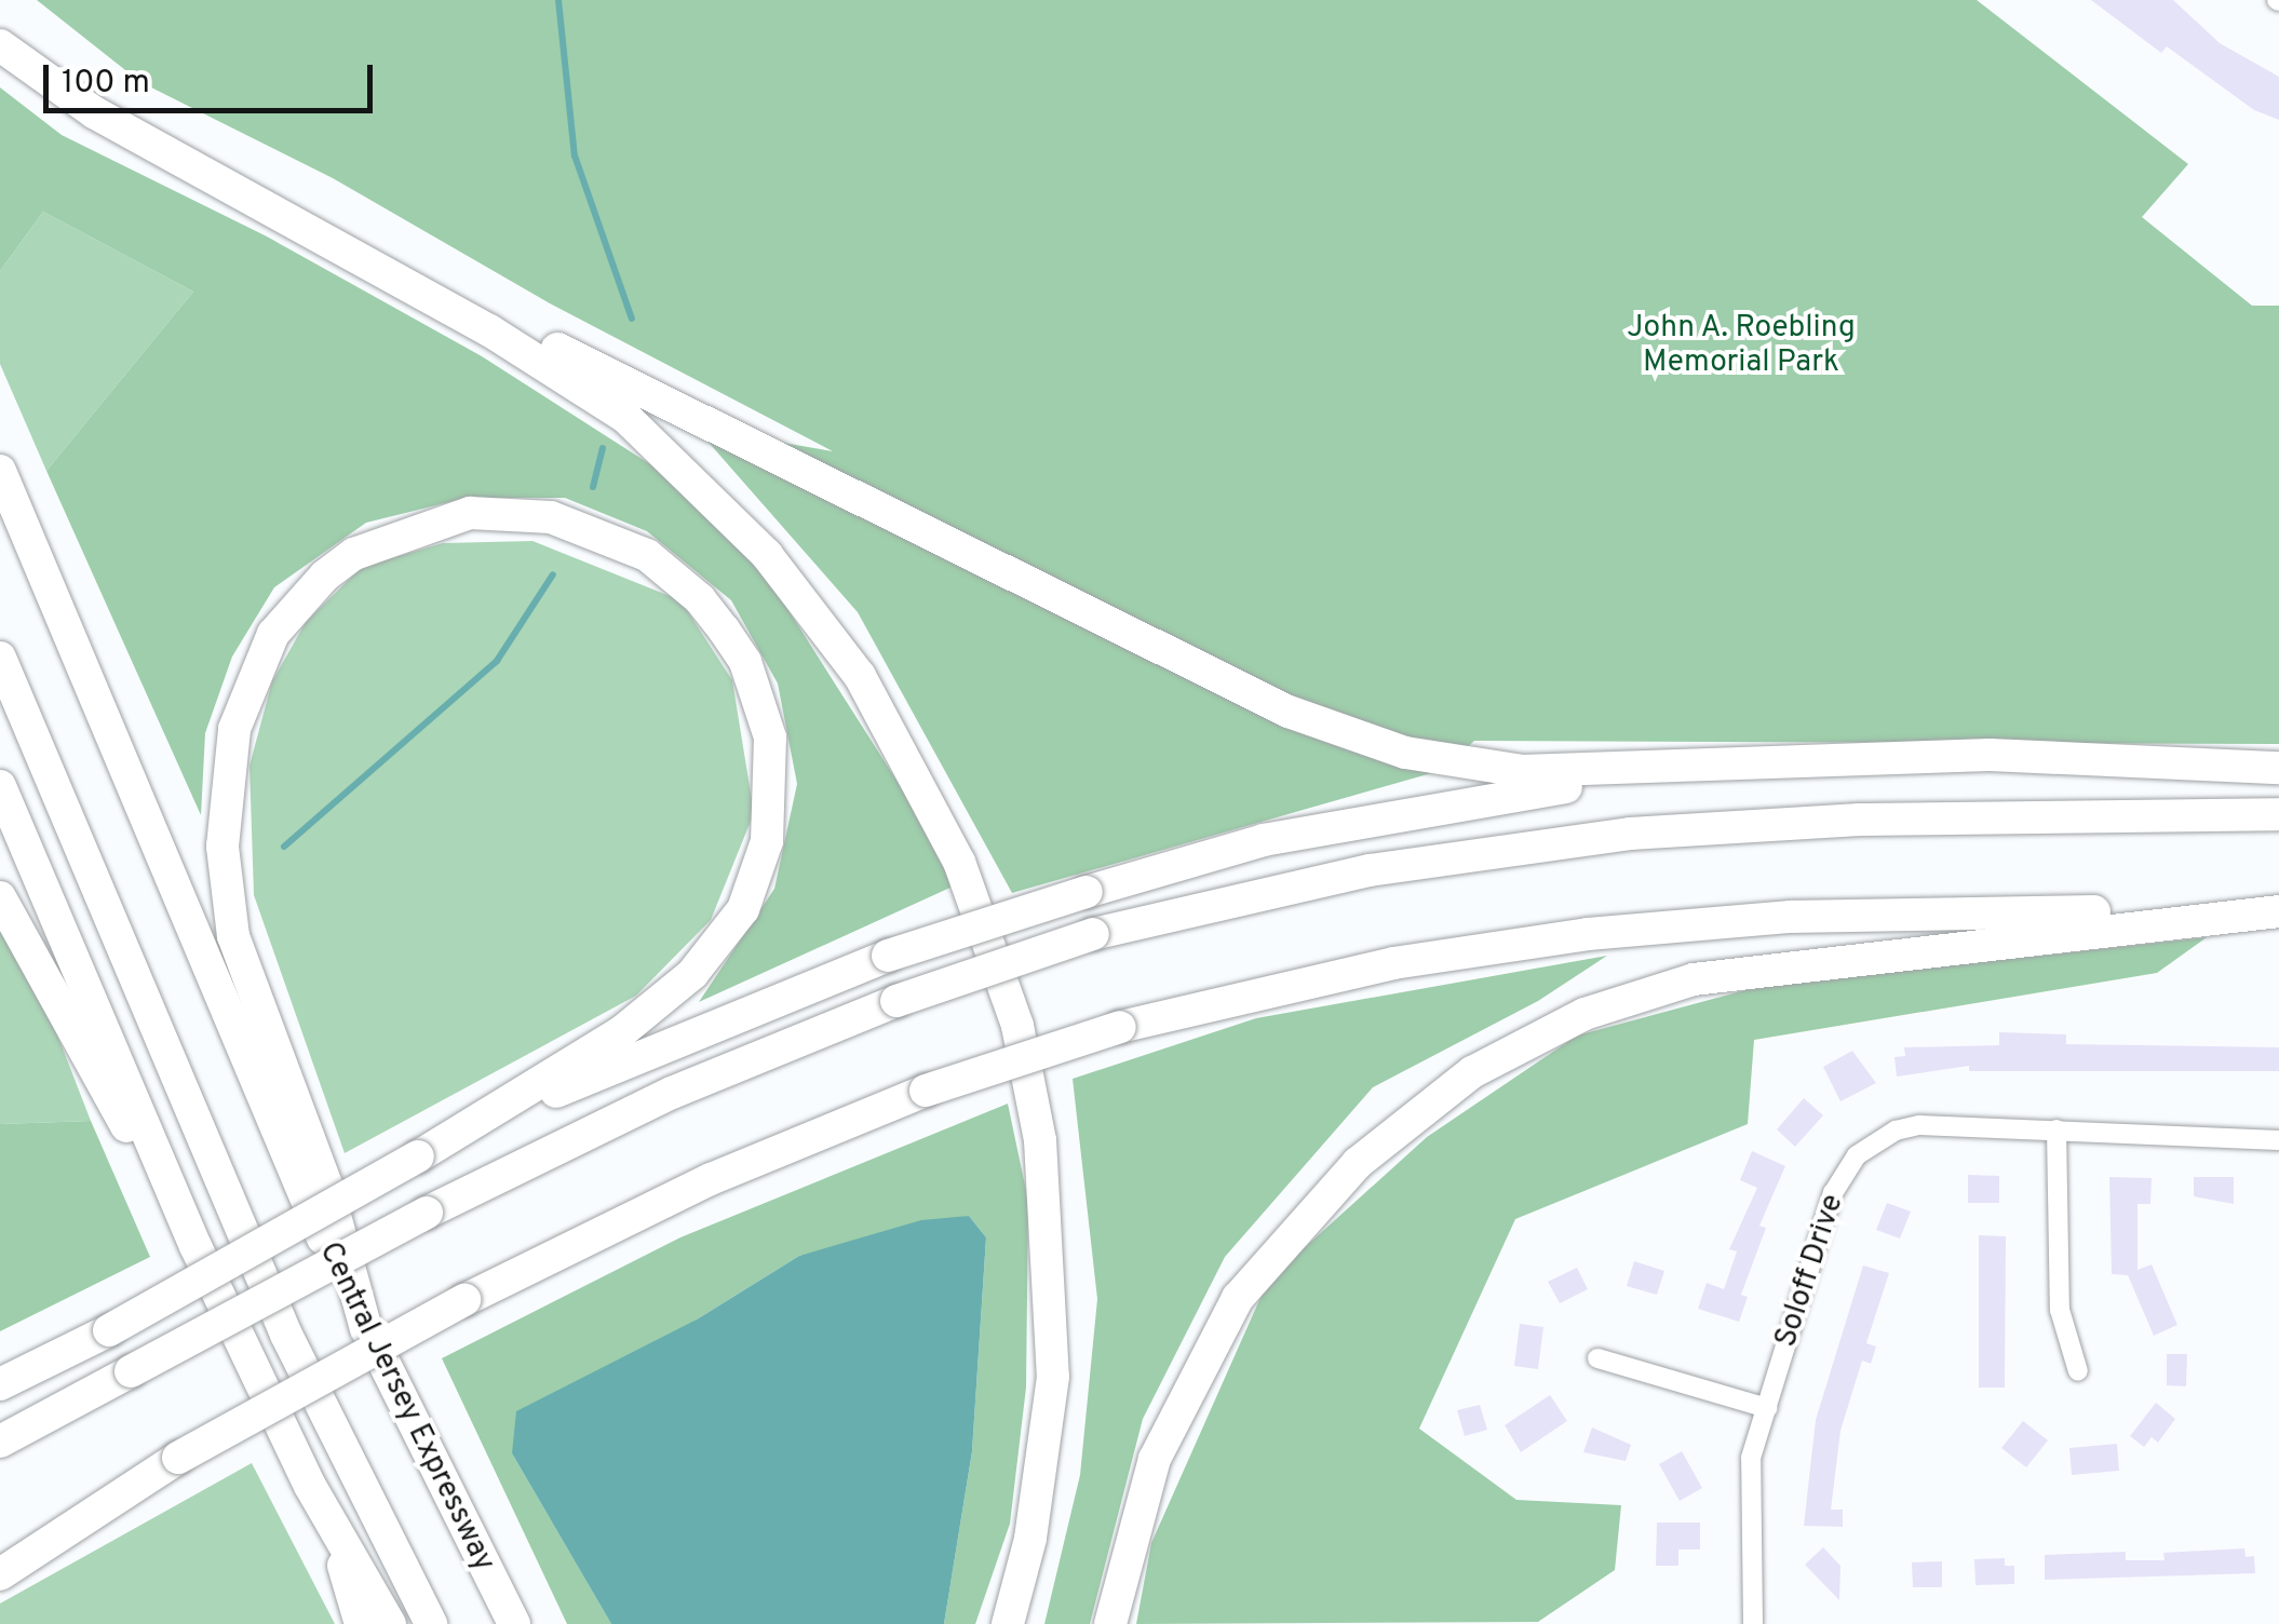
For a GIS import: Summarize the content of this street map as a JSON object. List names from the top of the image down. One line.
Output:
{"streets":{"highway":["Central Jersey Expressway"],"street":["Soloff Drive"]},"parks":["John A. Roebling Memorial Park"],"scale_bar":"100 m"}
